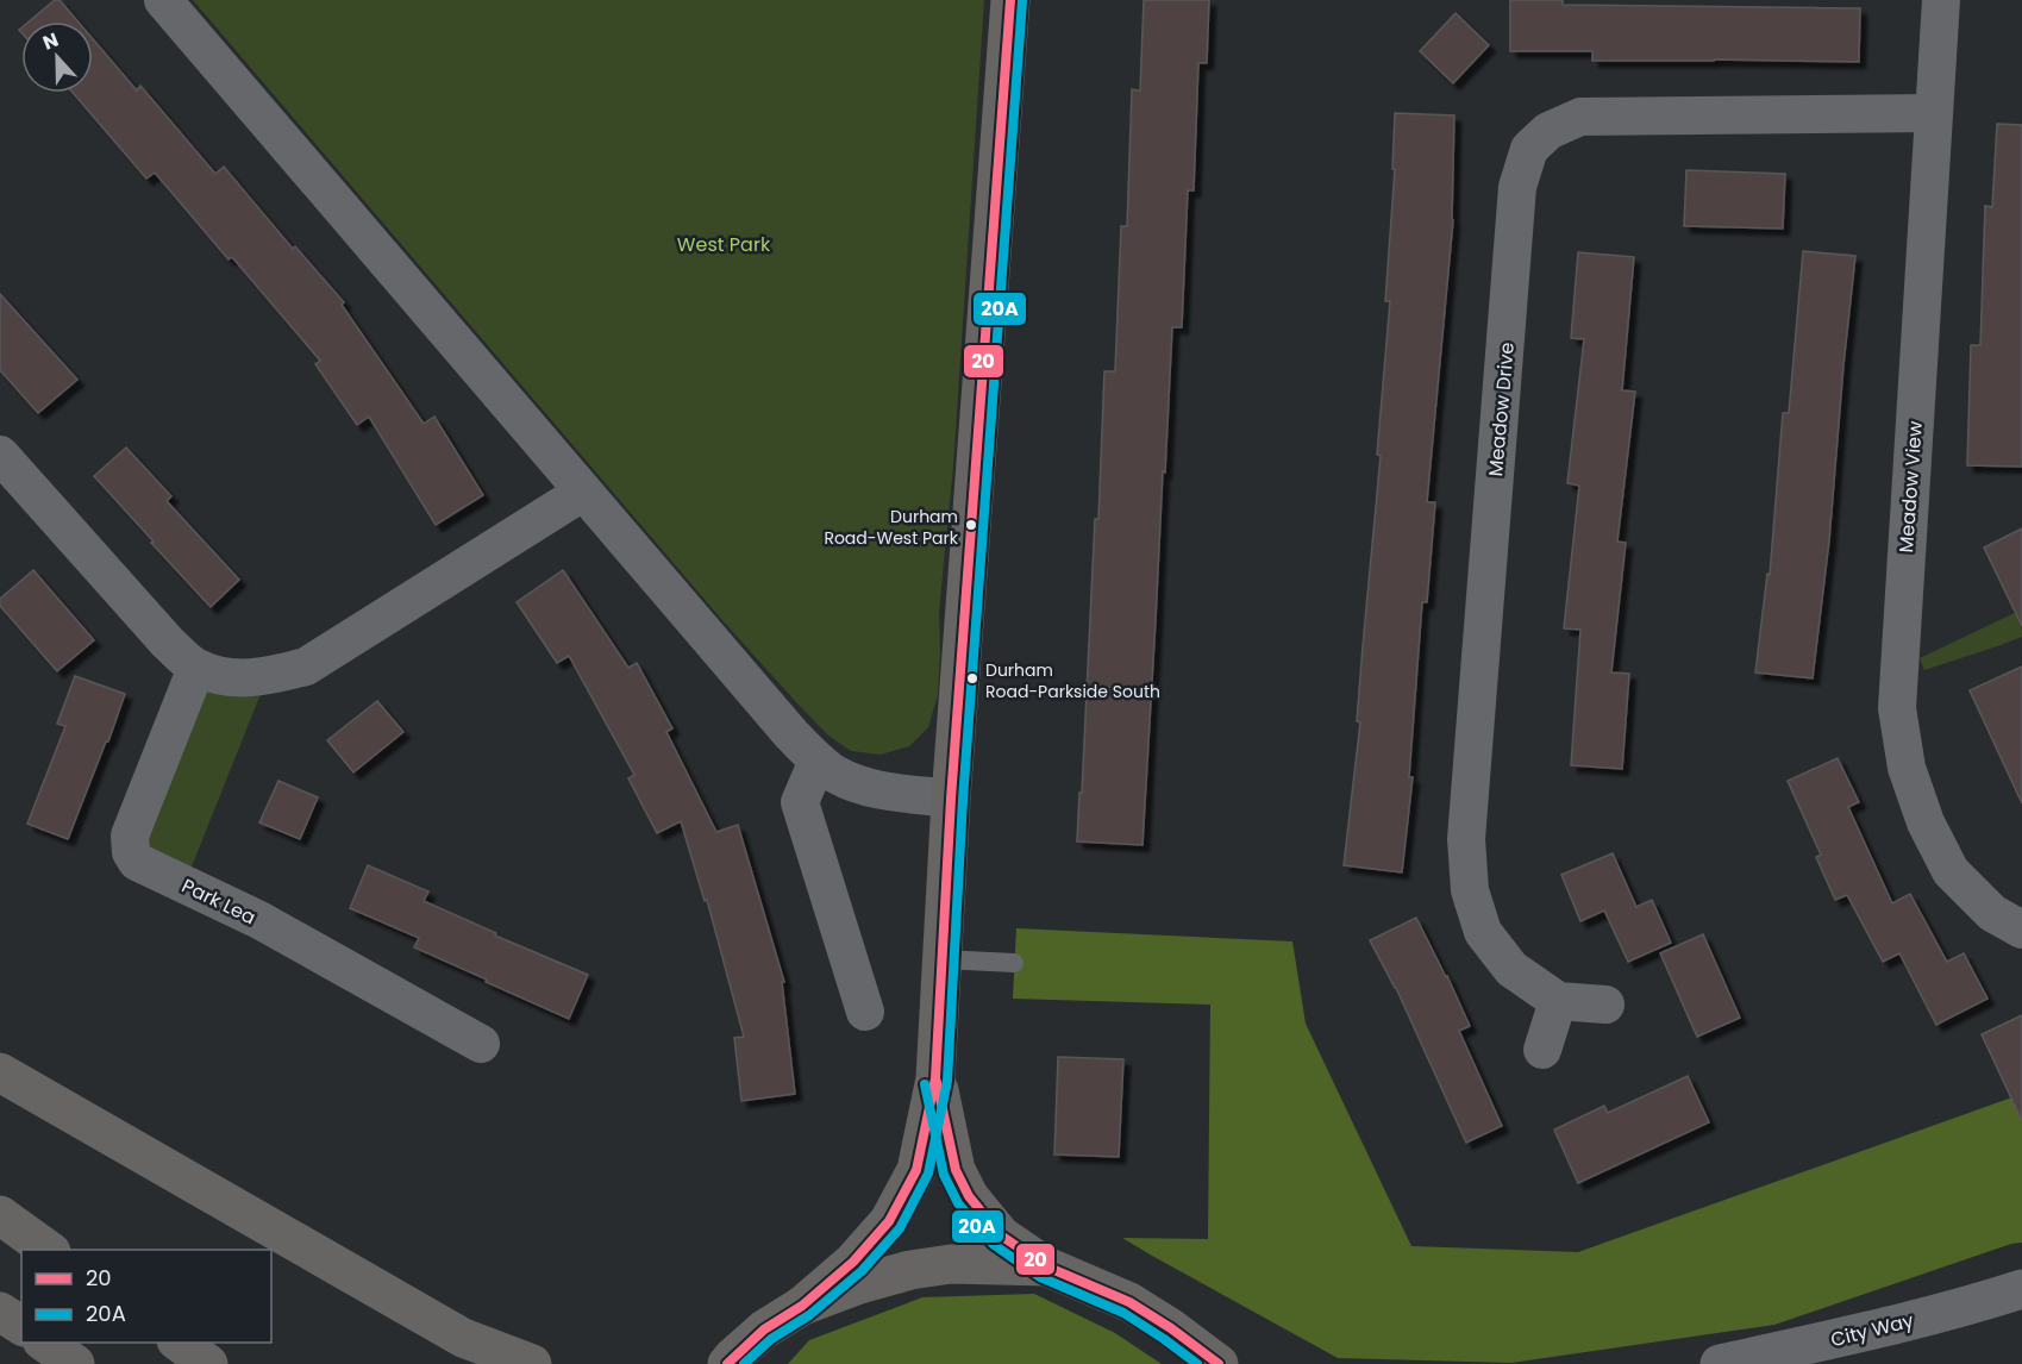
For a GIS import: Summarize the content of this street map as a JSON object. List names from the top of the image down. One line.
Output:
{"streets":{"main road":["City Way"],"street":["Meadow Drive","Meadow View","Park Lea"]},"crossings":[["Meadow Drive","Meadow View"]],"parks":["West Park"],"places":["Durham Road-West Park","Durham Road-Parkside South"],"lines":["transit line 20","transit line 20A"],"legend":["20","20A"],"north":"top"}
